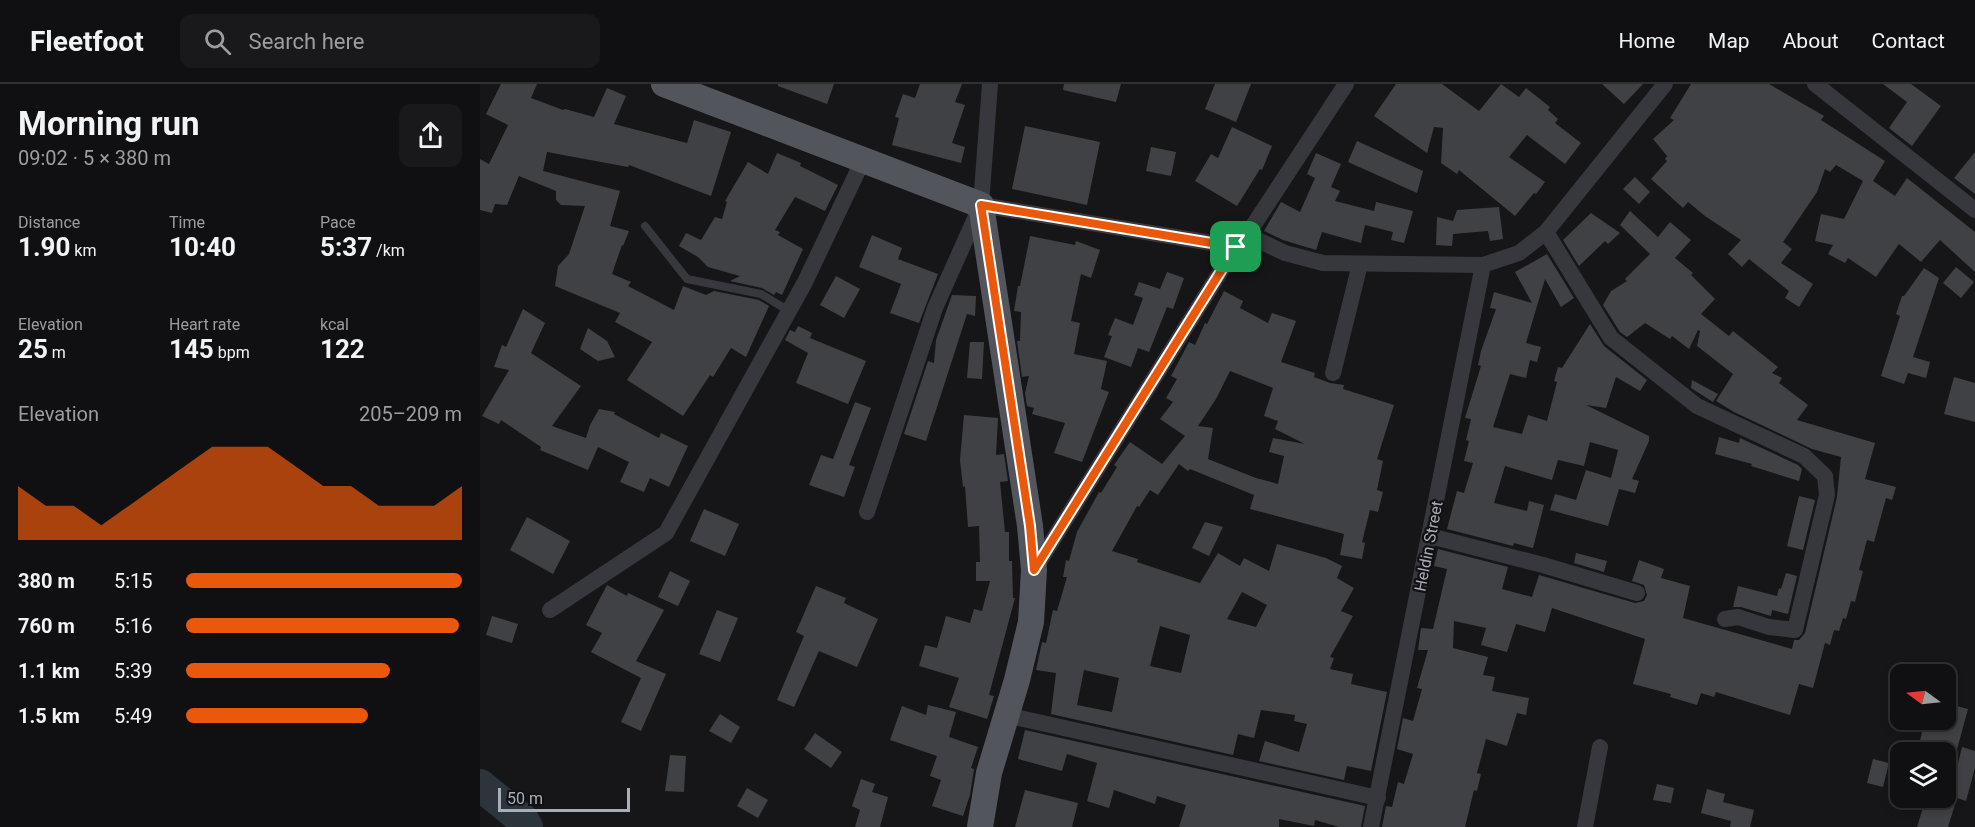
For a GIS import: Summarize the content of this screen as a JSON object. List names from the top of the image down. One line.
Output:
{"streets":{"street":["Heldin Street"]},"scale_bar":"50 m","north":"left","page":{"header":"Fleetfoot","search":"Search here","nav":["Home","Map","About","Contact"],"heading":["Morning run","09:02 · 5 × 380 m"],"stats":[["Distance","1.90 km"],["Time","10:40"],["Pace","5:37 /km"],["Elevation","25 m"],["Heart rate","145 bpm"],["kcal","122"]],"chart":["Elevation","205–209 m"],"list":[{"name":"380 m","note":"5:15"},{"name":"760 m","note":"5:16"},{"name":"1.1 km","note":"5:39"},{"name":"1.5 km","note":"5:49"}],"scale":"50 m"}}
